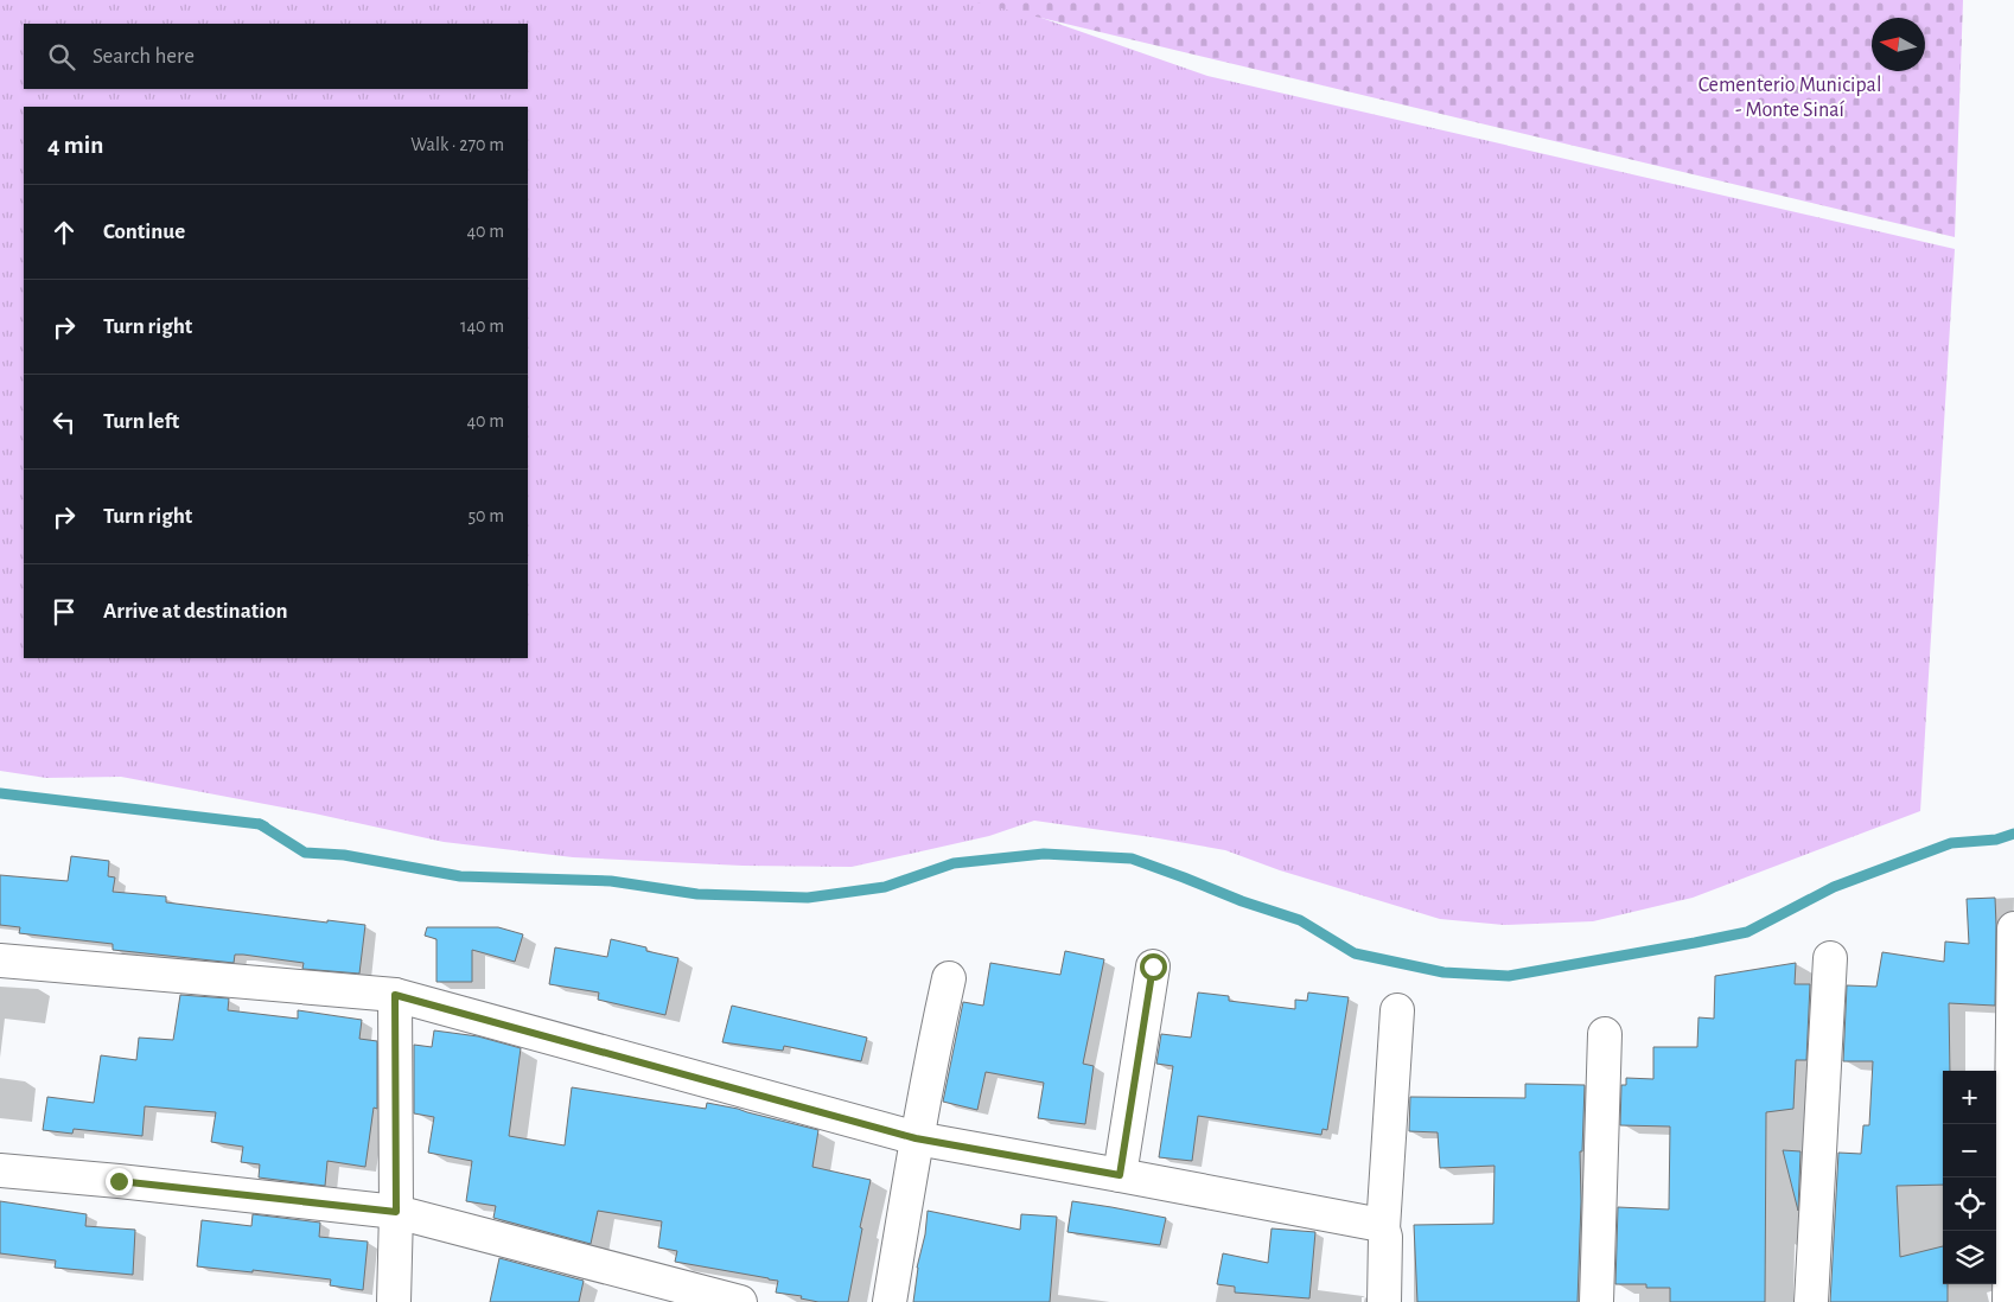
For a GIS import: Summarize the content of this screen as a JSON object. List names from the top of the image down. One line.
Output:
{"parks":["Cementerio Municipal - Monte Sinaí"],"north":"left","page":{"search":"Search here","heading":["4 min","Walk · 270 m"],"list":[["Continue","40 m"],["Turn right","140 m"],["Turn left","40 m"],["Turn right","50 m"],"Arrive at destination"],"map_buttons":["+","−"]}}
